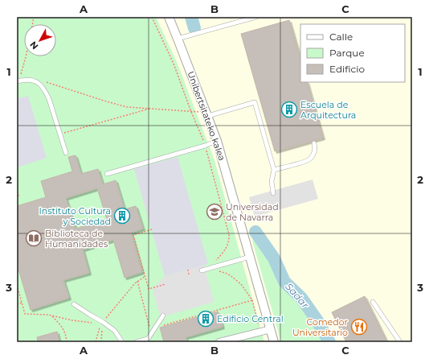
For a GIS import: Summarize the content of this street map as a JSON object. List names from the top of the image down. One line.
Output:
{"streets":{"street":["Unibertsitateko kalea"]},"water":["Sadar"],"places":{"building":["Escuela de Arquitectura","Instituto Cultura y Sociedad","Edificio Central"],"school or university":["Universidad de Navarra"],"library":["Biblioteca de Humanidades"],"restaurant":["Comedor Universitario"]},"legend":["Calle","Parque","Edificio"],"north":"bottom left","grid":{"columns":["A","B","C"],"rows":["1","2","3"]}}
